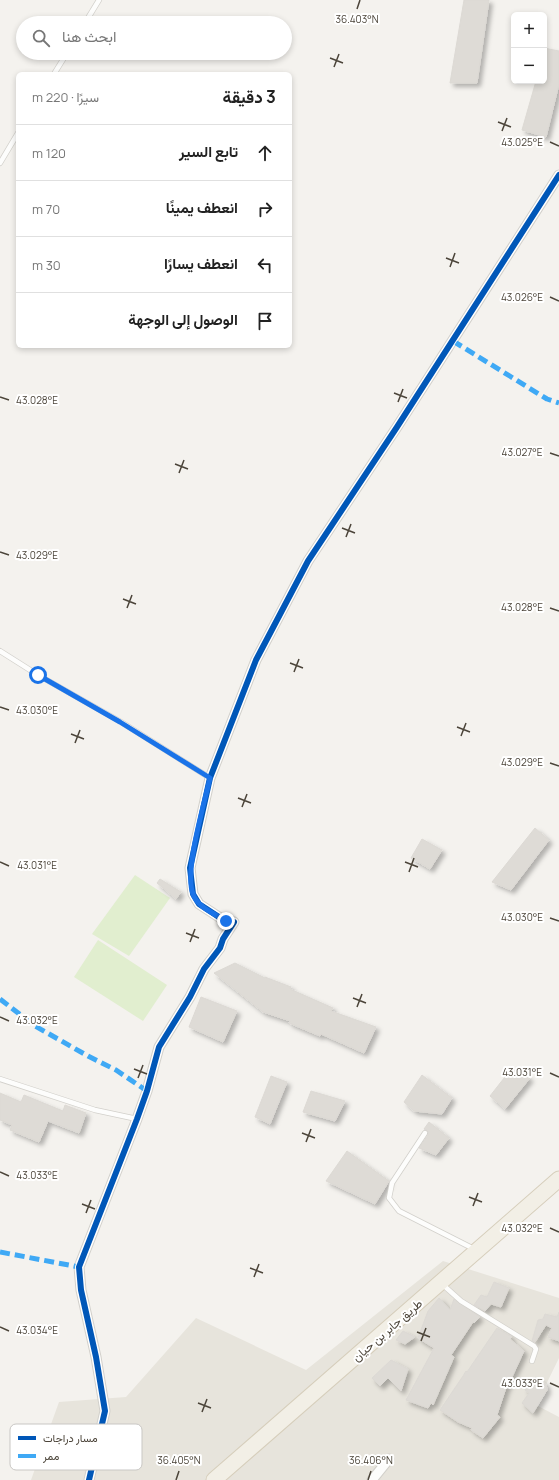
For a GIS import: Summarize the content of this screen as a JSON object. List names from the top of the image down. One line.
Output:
{"streets":{"main road":["طريق جابر بن حيان"]},"legend":["مسار دراجات","ممر"],"page":{"map_buttons":["+","−"],"search":"ابحث هنا","heading":["3 دقيقة","سيرًا · 220 m"],"list":[["تابع السير","120 m"],["انعطف يمينًا","70 m"],["انعطف يسارًا","30 m"],"الوصول إلى الوجهة"]},"coordinates":["36.403°N","43.025°E","43.026°E","43.028°E","43.027°E","43.029°E","43.030°E","43.031°E","43.032°E","43.033°E","43.034°E","36.405°N","36.406°N"]}
